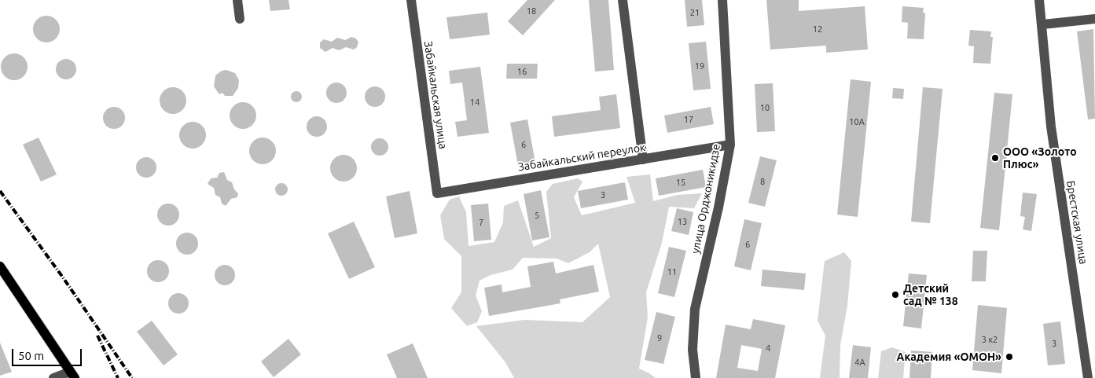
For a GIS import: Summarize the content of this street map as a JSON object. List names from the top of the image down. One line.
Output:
{"streets":{"street":["Забайкальская улица","Забайкальский переулок","улица Орджоникидзе","Брестская улица"]},"crossings":[["Забайкальская улица","Забайкальский переулок"],["Забайкальский переулок","улица Орджоникидзе"]],"places":["ООО «Золото Плюс»","Детский сад № 138","Академия «ОМОН»"],"house_numbers":["18","21","12","19","16","14","10","17","10А","6","8","15","3","5","13","7","6","11","9","3 к2","3","4","4А"],"scale_bar":"50 m"}
